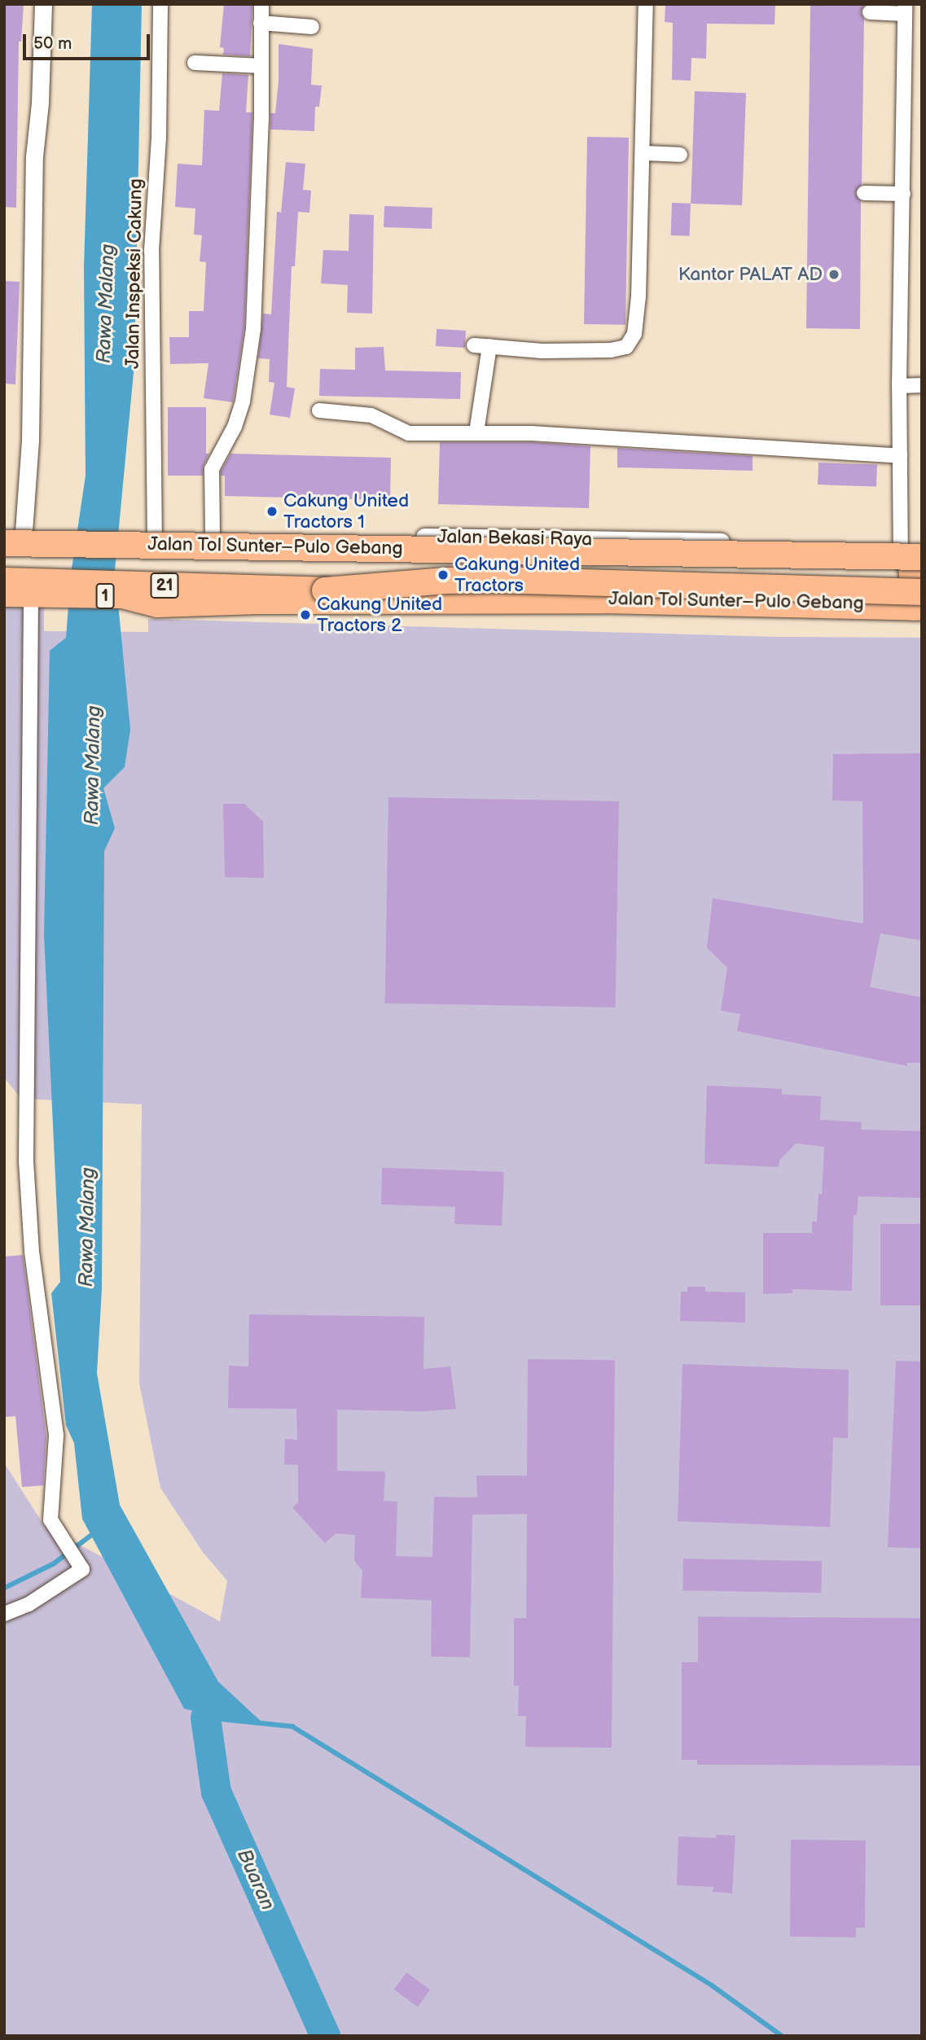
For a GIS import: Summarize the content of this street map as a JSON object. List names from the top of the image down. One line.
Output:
{"streets":{"highway":["Jalan Bekasi Raya","Jalan Tol Sunter–Pulo Gebang","21","1"],"street":["Jalan Inspeksi Cakung"]},"crossings":[["Jalan Inspeksi Cakung","Jalan Bekasi Raya"],["Jalan Bekasi Raya","Jalan Tol Sunter–Pulo Gebang"],["Jalan Tol Sunter–Pulo Gebang","1"]],"water":["Rawa Malang","Buaran"],"places":["Kantor PALAT AD","Cakung United Tractors 1","Cakung United Tractors","Cakung United Tractors 2"],"scale_bar":"50 m"}
